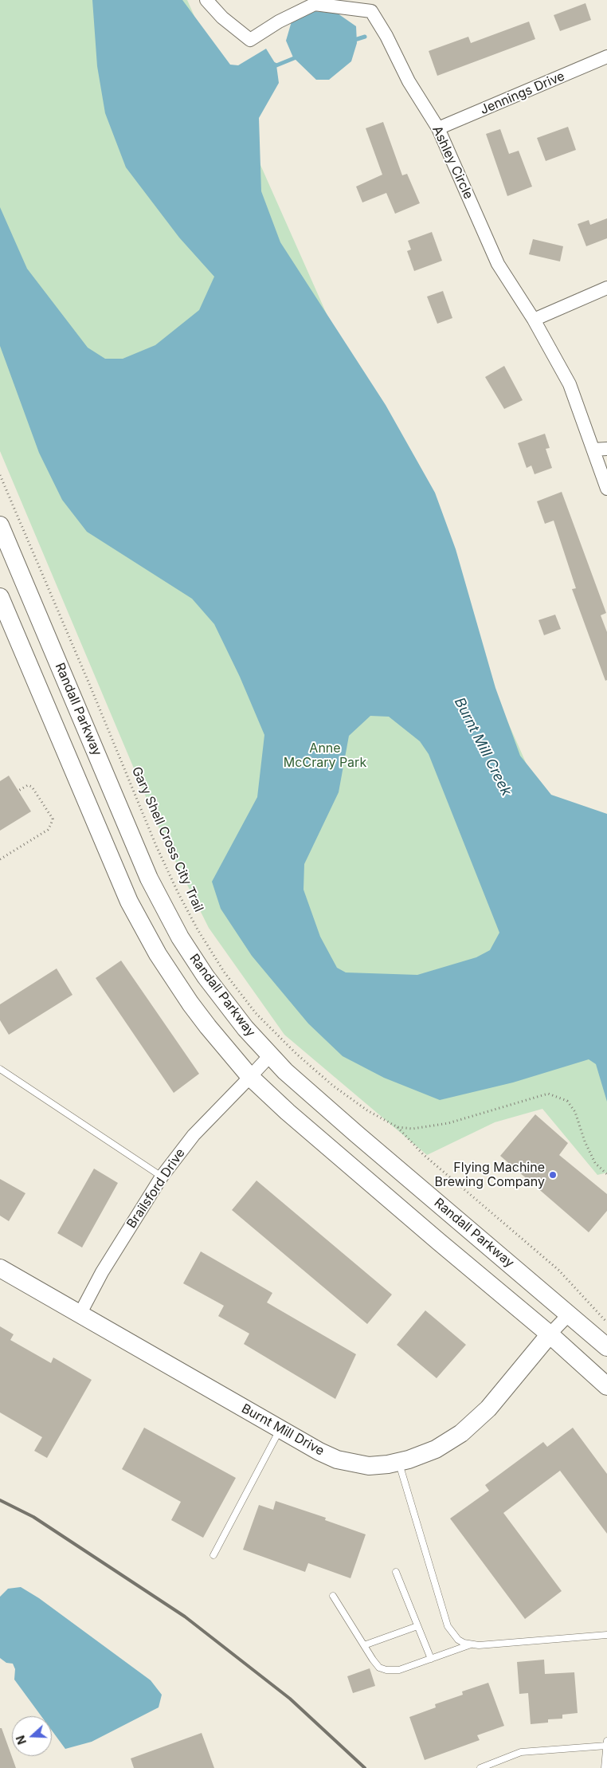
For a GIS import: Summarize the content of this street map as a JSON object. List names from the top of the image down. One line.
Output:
{"streets":{"main road":["Randall Parkway","Burnt Mill Drive"],"street":["Jennings Drive","Ashley Circle","Brailsford Drive"],"path":["Gary Shell Cross City Trail"]},"crossings":[["Jennings Drive","Ashley Circle"],["Randall Parkway","Brailsford Drive"],["Brailsford Drive","Burnt Mill Drive"]],"water":["Burnt Mill Creek"],"parks":["Anne McCrary Park"],"places":["Flying Machine Brewing Company"],"north":"left"}
